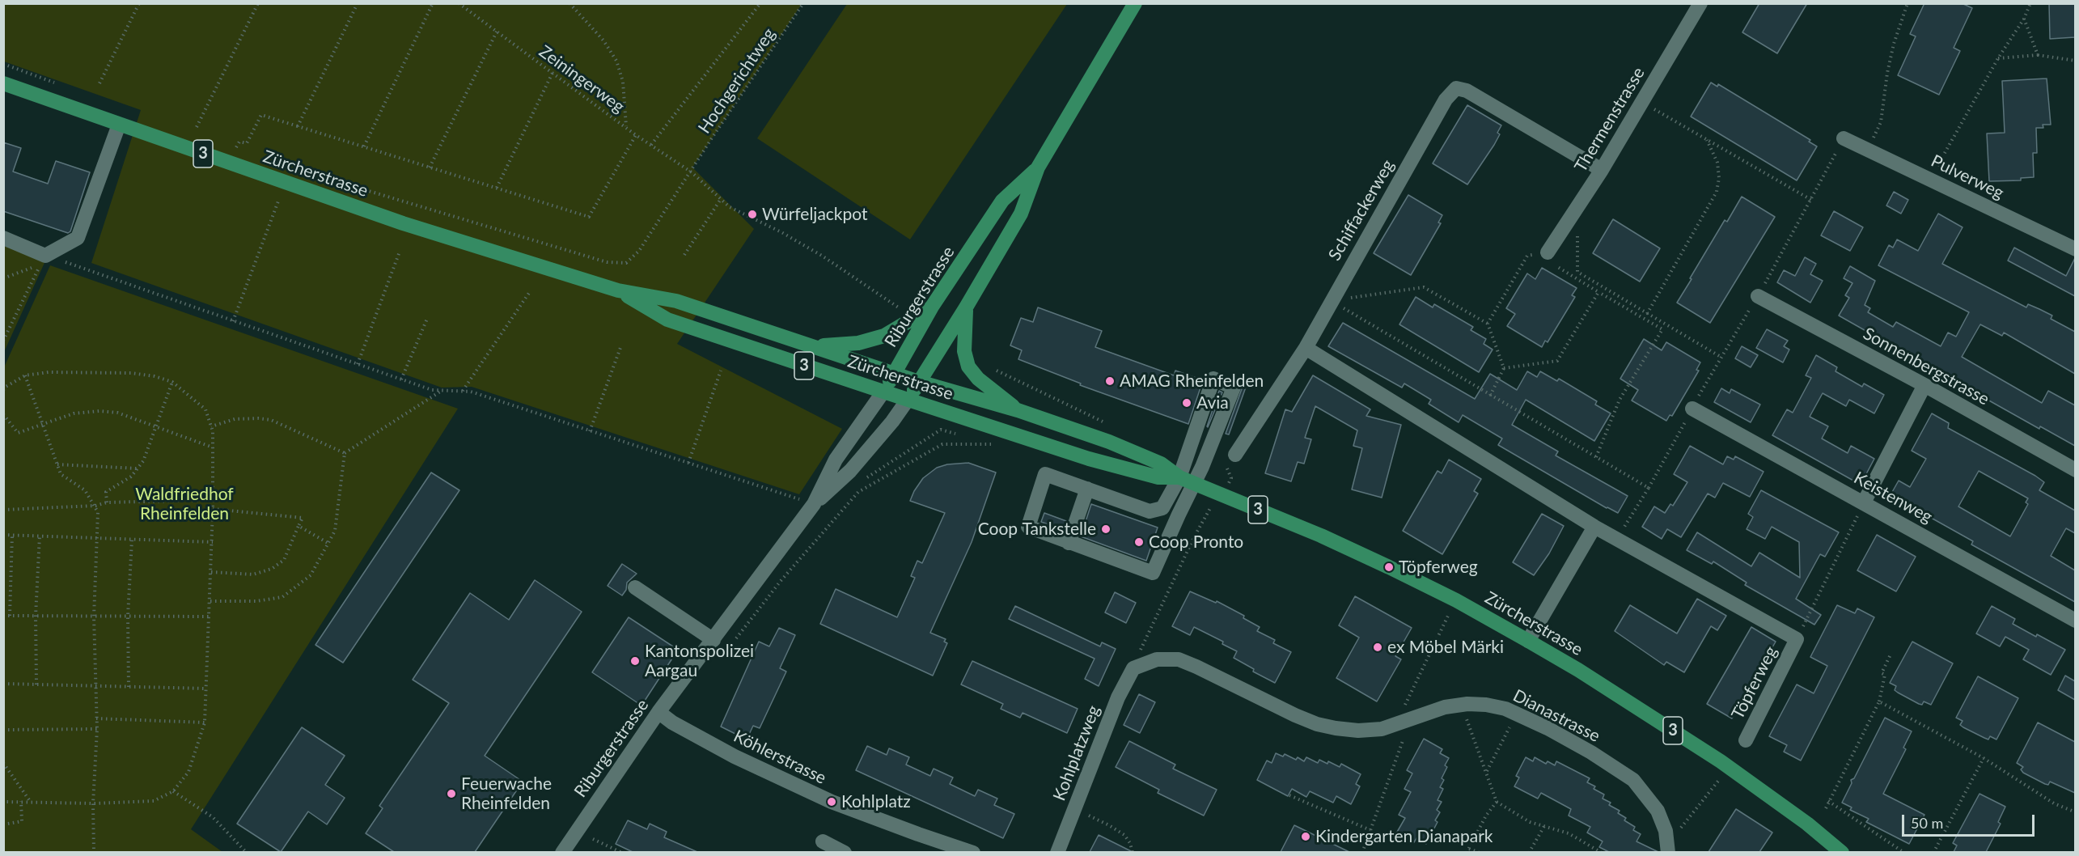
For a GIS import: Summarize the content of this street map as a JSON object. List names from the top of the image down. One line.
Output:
{"streets":{"main road":["3","Zürcherstrasse","Riburgerstrasse"],"street":["Thermenstrasse","Pulverweg","Schiffackerweg","Sonnenbergstrasse","Keistenweg","Töpferweg","Dianastrasse","Kohlplatzweg","Köhlerstrasse"],"path":["Zeiningerweg","Hochgerichtweg"]},"crossings":[["Zeiningerweg","Hochgerichtweg"],["Thermenstrasse","Schiffackerweg"],["Zürcherstrasse","Riburgerstrasse"],["Schiffackerweg","Töpferweg"],["Riburgerstrasse","Köhlerstrasse"],["Dianastrasse","Kohlplatzweg"]],"parks":["Waldfriedhof Rheinfelden"],"places":["Würfeljackpot","AMAG Rheinfelden","Avia","Coop Tankstelle","Coop Pronto","Töpferweg","ex Möbel Märki","Kantonspolizei Aargau","Feuerwache Rheinfelden","Kohlplatz","Kindergarten Dianapark"],"scale_bar":"50 m"}
